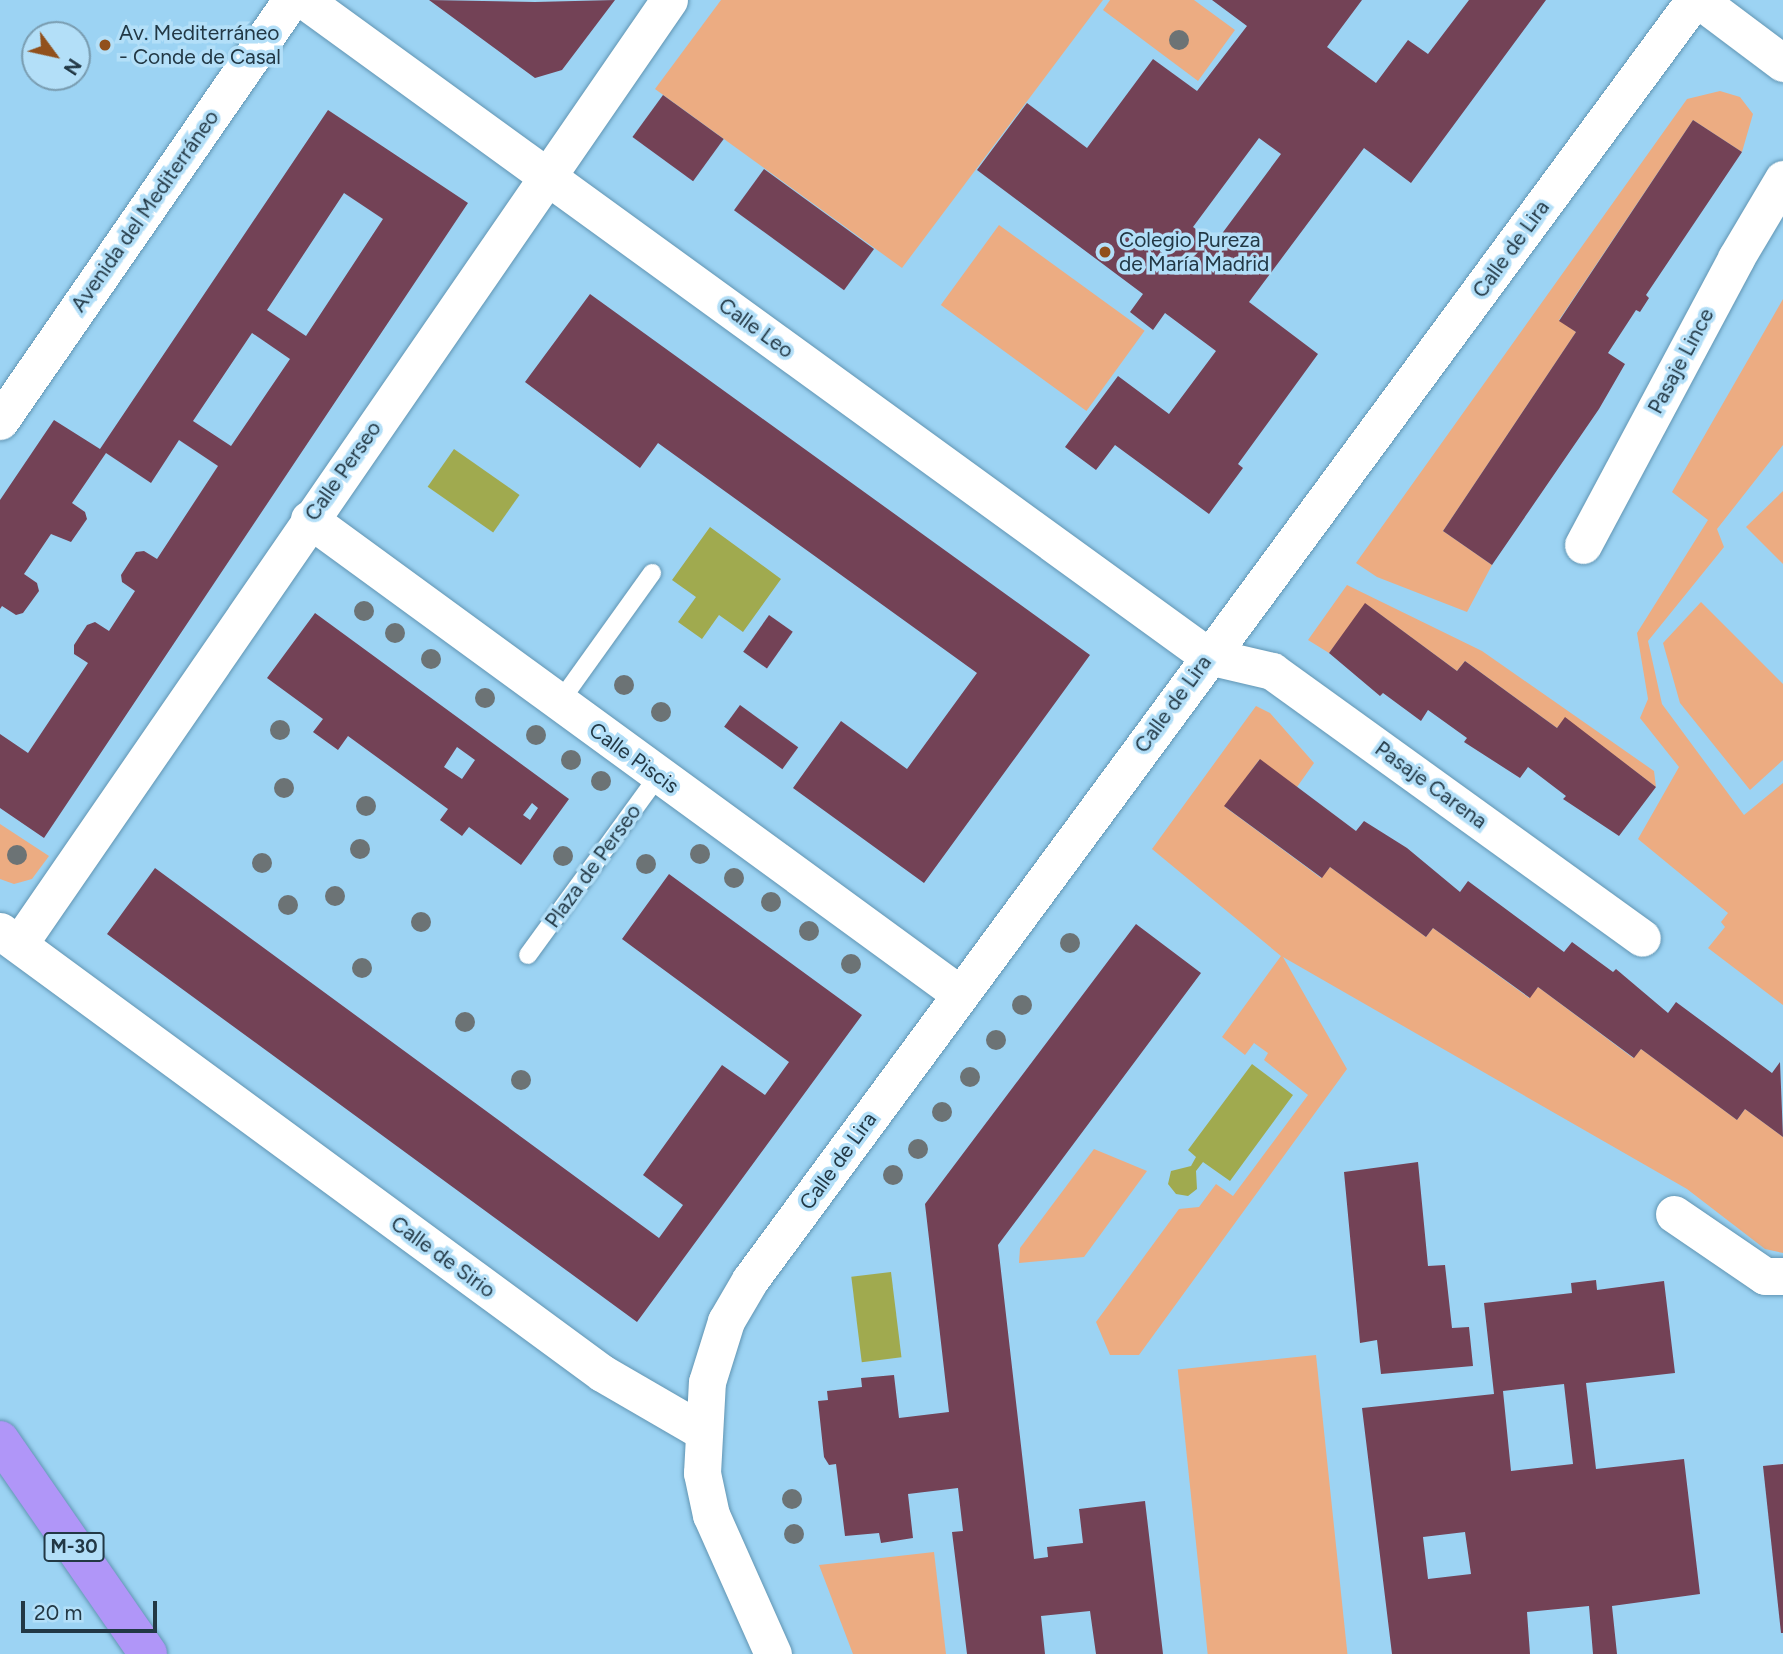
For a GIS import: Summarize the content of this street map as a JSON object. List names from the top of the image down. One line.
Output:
{"streets":{"highway":["M-30"],"street":["Avenida del Mediterráneo","Calle de Lira","Calle Leo","Pasaje Lince","Calle Perseo","Calle Piscis","Pasaje Carena","Calle de Sirio"],"lane":["Plaza de Perseo"]},"crossings":[["Calle de Lira","Calle Leo"],["Calle de Lira","Calle Piscis"],["Calle de Lira","Pasaje Carena"],["Calle de Lira","Calle de Sirio"],["Calle Leo","Calle Perseo"],["Calle Leo","Pasaje Carena"],["Calle Perseo","Calle Piscis"],["Calle Perseo","Calle de Sirio"],["Calle Piscis","Plaza de Perseo"]],"places":["Av. Mediterráneo - Conde de Casal","Colegio Pureza de María Madrid"],"scale_bar":"20 m","north":"bottom right"}
